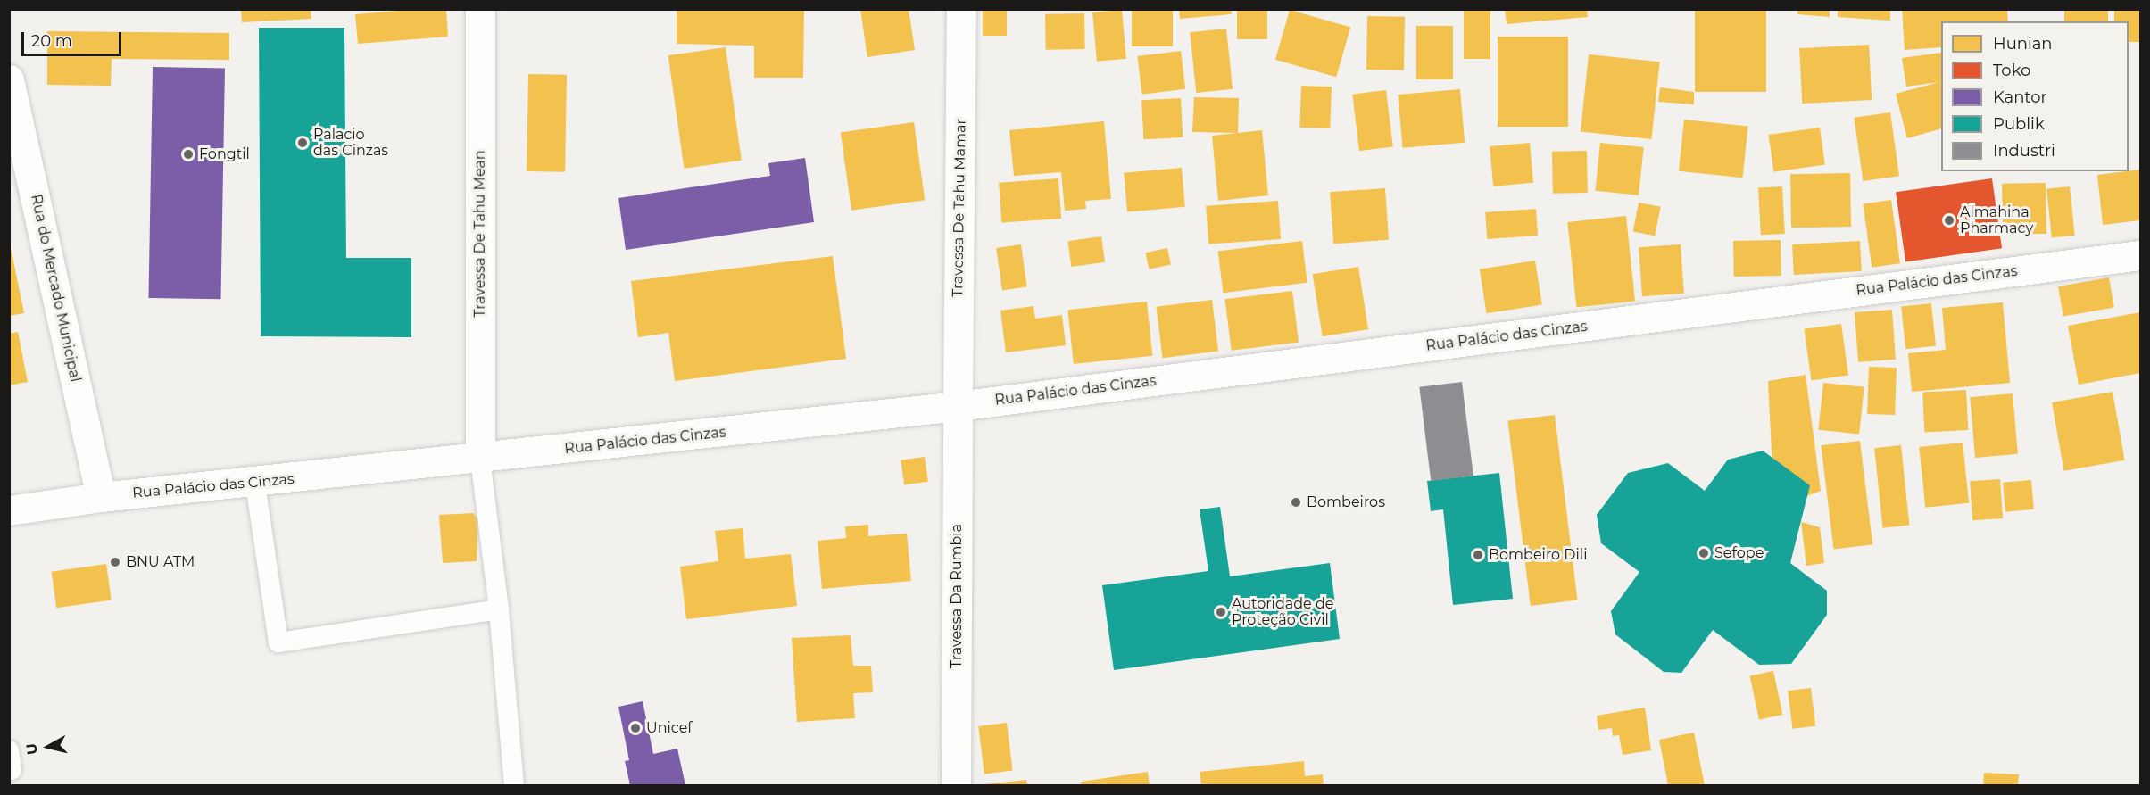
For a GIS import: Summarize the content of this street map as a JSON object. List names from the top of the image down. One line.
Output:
{"streets":{"street":["Travessa De Tahu Mamar","Travessa De Tahu Mean","Rua Palácio das Cinzas","Rua do Mercado Municipal","Travessa Da Rumbia"]},"crossings":[["Travessa De Tahu Mamar","Rua Palácio das Cinzas"],["Travessa De Tahu Mamar","Travessa Da Rumbia"],["Travessa De Tahu Mean","Rua Palácio das Cinzas"],["Rua Palácio das Cinzas","Rua do Mercado Municipal"],["Rua Palácio das Cinzas","Travessa Da Rumbia"]],"places":["Palacio das Cinzas","Fongtil","Almahina Pharmacy","Bombeiros","Sefope","Bombeiro Dili","BNU ATM","Autoridade de Proteção Civil","Unicef"],"legend":["Hunian","Toko","Kantor","Publik","Industri"],"scale_bar":"20 m","north":"left"}
